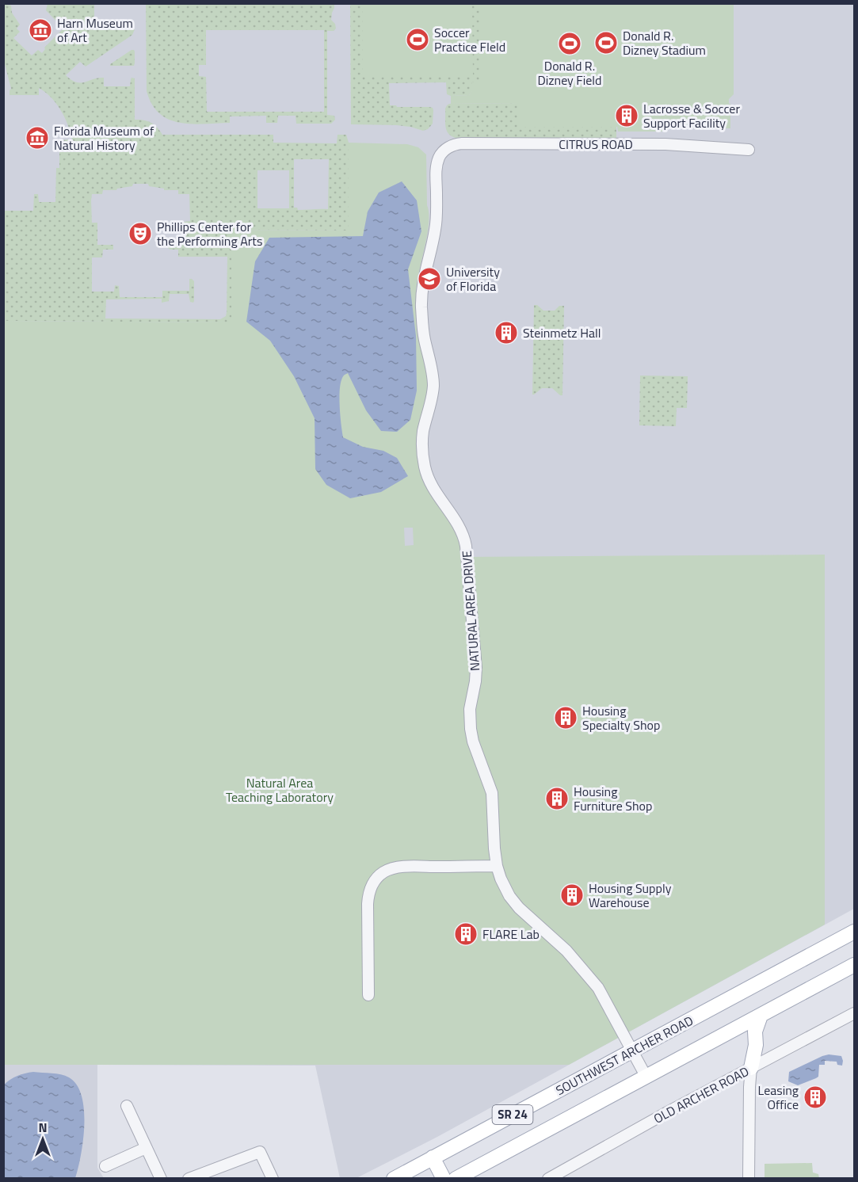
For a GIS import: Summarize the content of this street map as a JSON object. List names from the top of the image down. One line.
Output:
{"streets":{"main road":["SOUTHWEST ARCHER ROAD","SR 24"],"street":["CITRUS ROAD","NATURAL AREA DRIVE","OLD ARCHER ROAD"]},"crossings":[["CITRUS ROAD","NATURAL AREA DRIVE"],["NATURAL AREA DRIVE","SOUTHWEST ARCHER ROAD"],["NATURAL AREA DRIVE","SR 24"]],"parks":["Natural Area Teaching Laboratory"],"places":{"museum":["Harn Museum of Art","Florida Museum of Natural History"],"sports":["Soccer Practice FIeld","Donald R. Dizney Stadium","Donald R. Dizney Field"],"building":["Lacrosse & Soccer Support Facility","Steinmetz Hall","Housing Specialty Shop","Housing Furniture Shop","Housing Supply Warehouse","FLARE Lab","Leasing Office"],"theatre":["Phillips Center for the Performing Arts"],"school or university":["University of Florida"]},"north":"top"}
